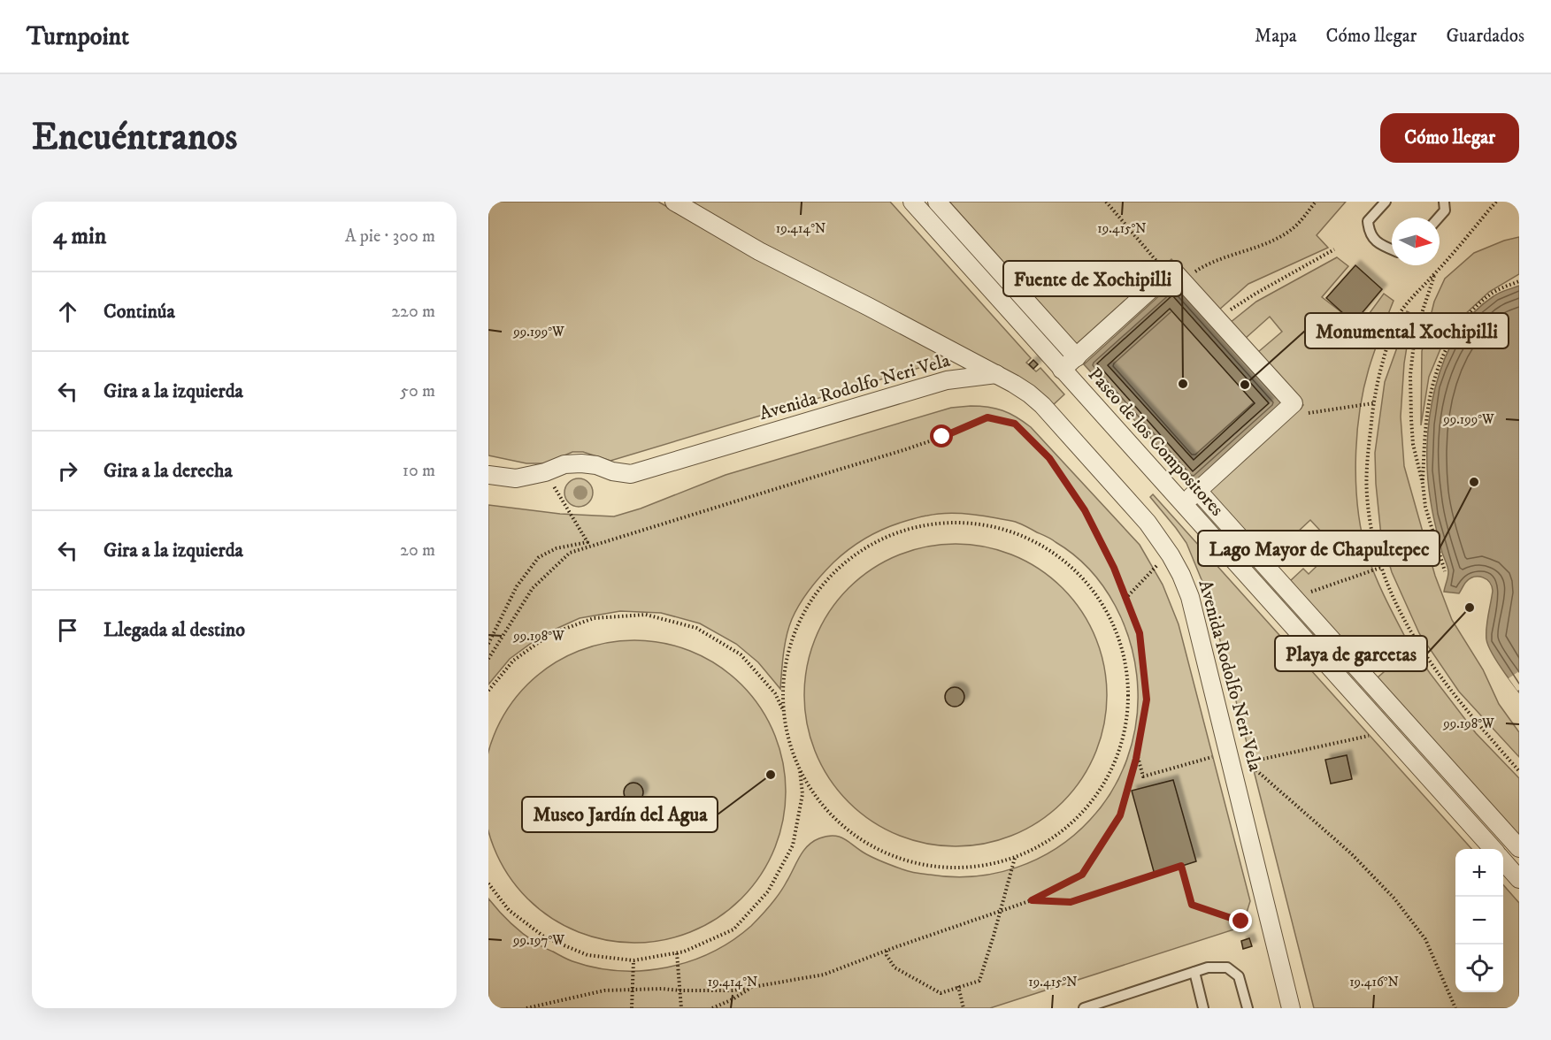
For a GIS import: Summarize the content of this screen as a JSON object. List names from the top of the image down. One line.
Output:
{"streets":{"street":["Avenida Rodolfo Neri Vela","Paseo de los Compositores"]},"places":["Fuente de Xochipilli","Monumental Xochipilli","Lago Mayor de Chapultepec","Playa de garcetas","Museo Jardín del Agua"],"north":"right","page":{"header":"Turnpoint","nav":["Mapa","Cómo llegar","Guardados"],"buttons":"Cómo llegar","title":"Encuéntranos","heading":["4 min","A pie · 300 m"],"list":[["Continúa","220 m"],["Gira a la izquierda","50 m"],["Gira a la derecha","10 m"],["Gira a la izquierda","20 m"],"Llegada al destino"],"map_buttons":["+","−"]},"coordinates":["19.414°N","19.415°N","99.199°W","99.198°W","99.197°W","19.416°N"]}
